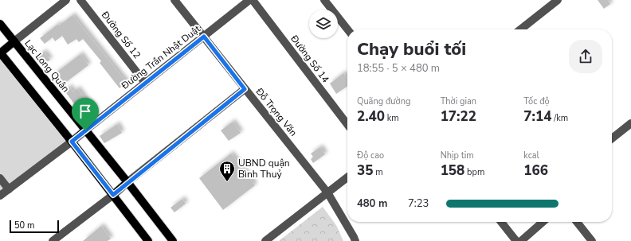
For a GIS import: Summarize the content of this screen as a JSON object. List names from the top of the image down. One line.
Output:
{"streets":{"main road":["Lạc Long Quân"],"street":["Đường Số 12","Đường Trần Nhật Duật","Đường Số 14","Đỗ Trọng Văn"]},"crossings":[["Đường Số 12","Đường Trần Nhật Duật"],["Đường Trần Nhật Duật","Lạc Long Quân"],["Đường Trần Nhật Duật","Đỗ Trọng Văn"]],"places":{"building":["UBND quận Bình Thuỷ"]},"scale_bar":"50 m","page":{"heading":["Chạy buổi tối","18:55 · 5 × 480 m"],"stats":[["Quãng đường","2.40 km"],["Thời gian","17:22"],["Tốc độ","7:14 /km"],["Độ cao","35 m"],["Nhịp tim","158 bpm"],["kcal","166"]],"list":[{"name":"480 m","note":"7:23"}],"scale":"50 m"}}
